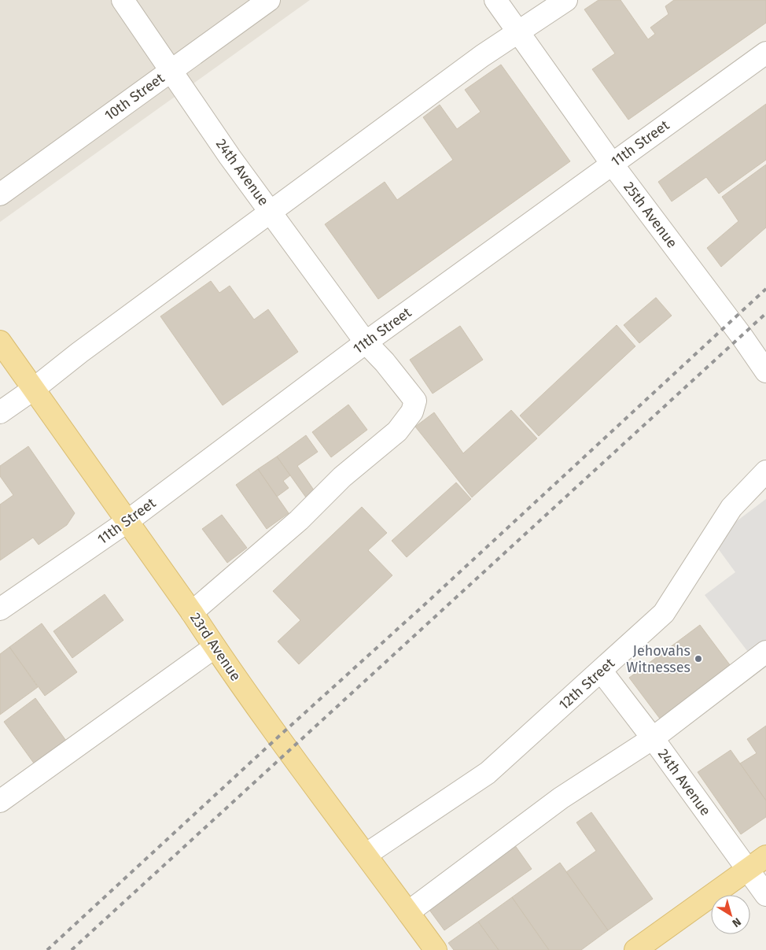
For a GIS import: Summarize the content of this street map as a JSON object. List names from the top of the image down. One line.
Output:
{"streets":{"main road":["23rd Avenue"],"street":["10th Street","11th Street","24th Avenue","25th Avenue","12th Street"]},"crossings":[["10th Street","24th Avenue"],["11th Street","24th Avenue"],["11th Street","25th Avenue"],["11th Street","23rd Avenue"],["24th Avenue","23rd Avenue"],["24th Avenue","12th Street"],["23rd Avenue","12th Street"]],"places":["Jehovahs Witnesses"],"north":"bottom right"}
